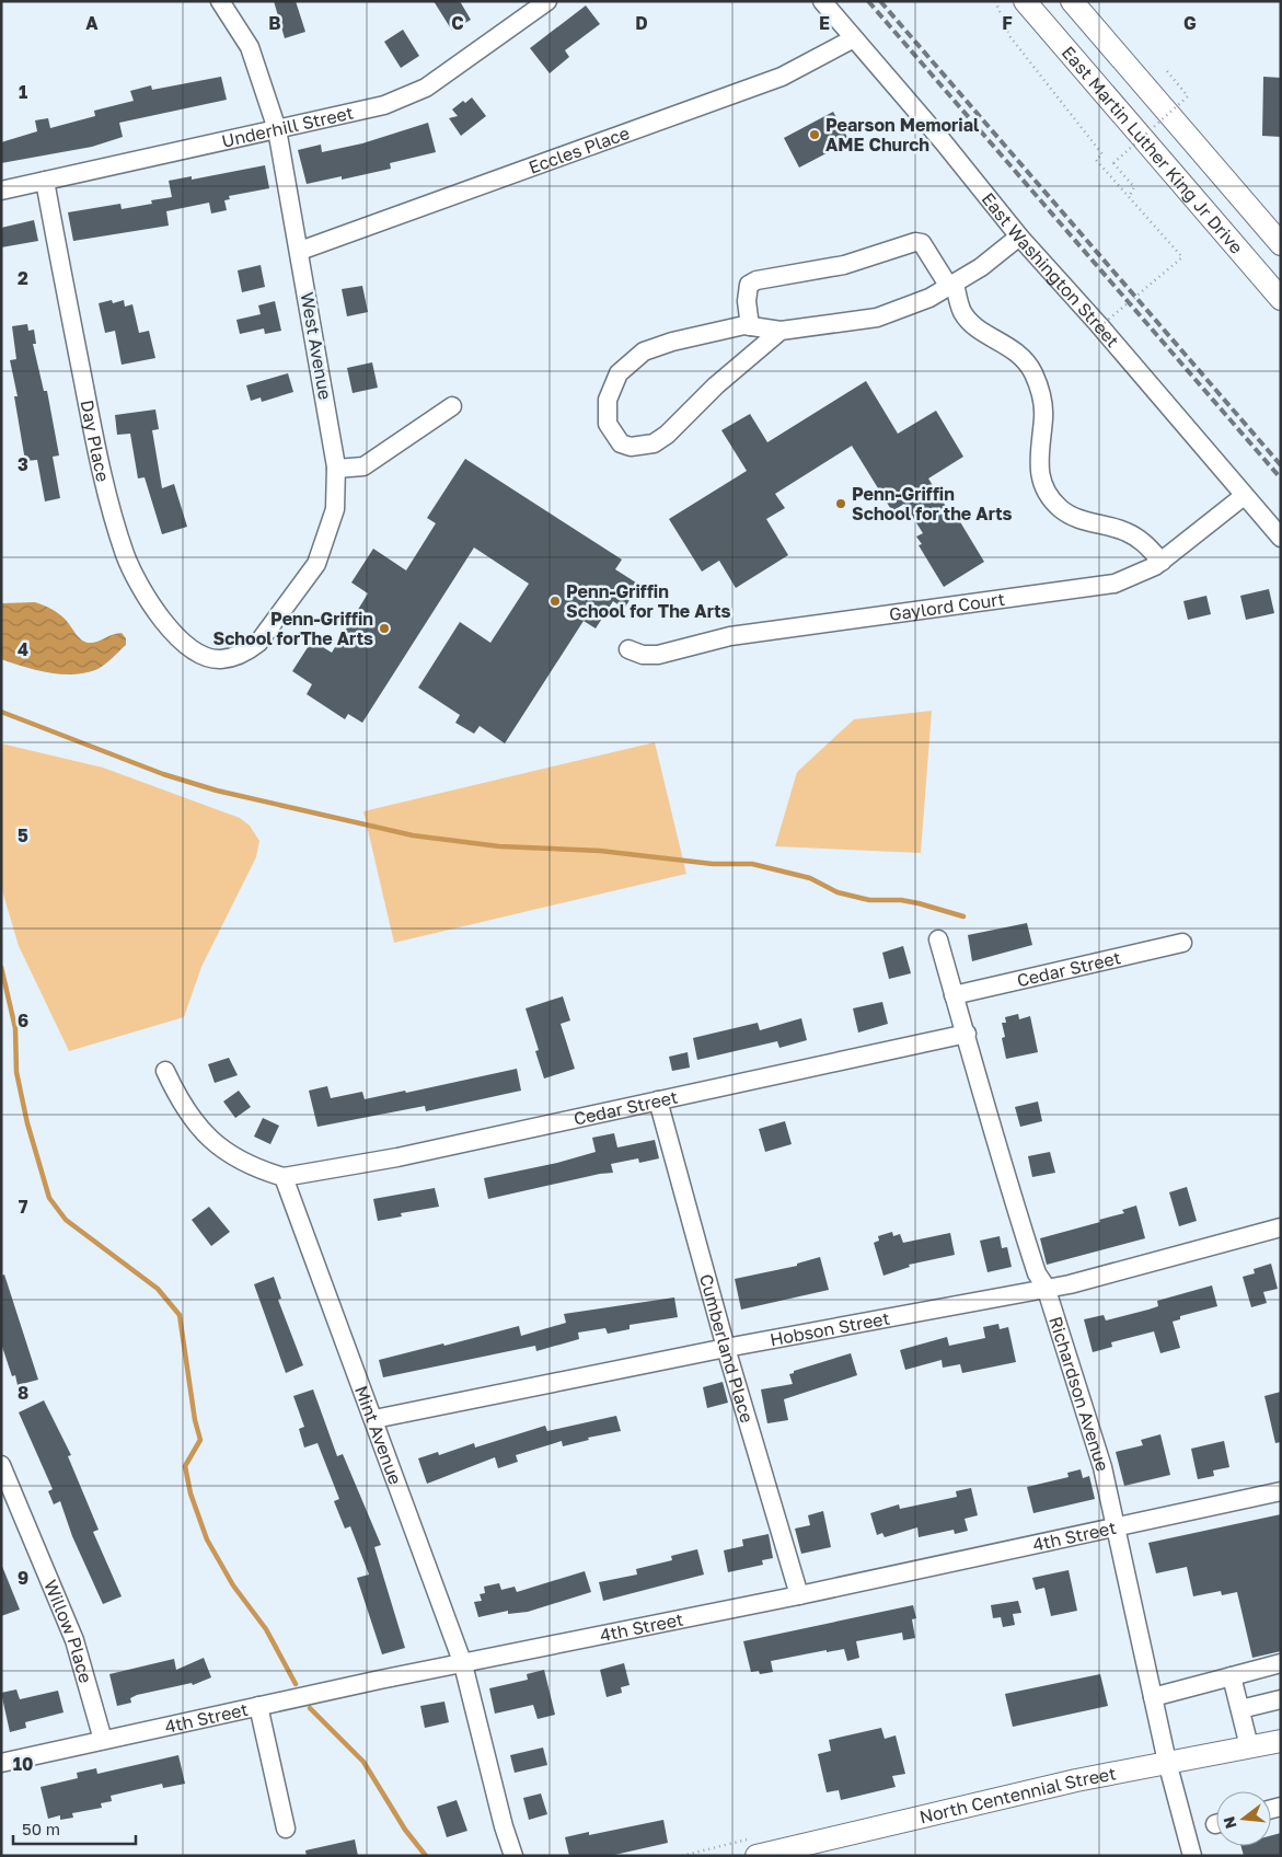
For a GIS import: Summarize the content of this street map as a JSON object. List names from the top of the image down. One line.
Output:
{"streets":{"main road":["East Martin Luther King Jr Drive","North Centennial Street"],"street":["Underhill Street","Eccles Place","East Washington Street","West Avenue","Day Place","Gaylord Court","Cedar Street","Hobson Street","Cumberland Place","Richardson Avenue","Mint Avenue","4th Street","Willow Place"]},"crossings":[["Underhill Street","West Avenue"],["Underhill Street","Day Place"],["Eccles Place","East Washington Street"],["Eccles Place","West Avenue"],["East Washington Street","Gaylord Court"],["West Avenue","Day Place"],["Cedar Street","Cumberland Place"],["Cedar Street","Richardson Avenue"],["Cedar Street","Mint Avenue"],["Hobson Street","Cumberland Place"],["Hobson Street","Richardson Avenue"],["Hobson Street","Mint Avenue"],["Cumberland Place","4th Street"],["Richardson Avenue","4th Street"],["Richardson Avenue","North Centennial Street"],["Mint Avenue","4th Street"],["4th Street","Willow Place"]],"places":["Pearson Memorial AME Church","Penn-Griffin School for the Arts","Penn-Griffin School for The Arts","Penn-Griffin School forThe Arts"],"scale_bar":"50 m","north":"left","grid":{"columns":["A","B","C","D","E","F","G"],"rows":["1","2","3","4","5","6","7","8","9","10"]}}
